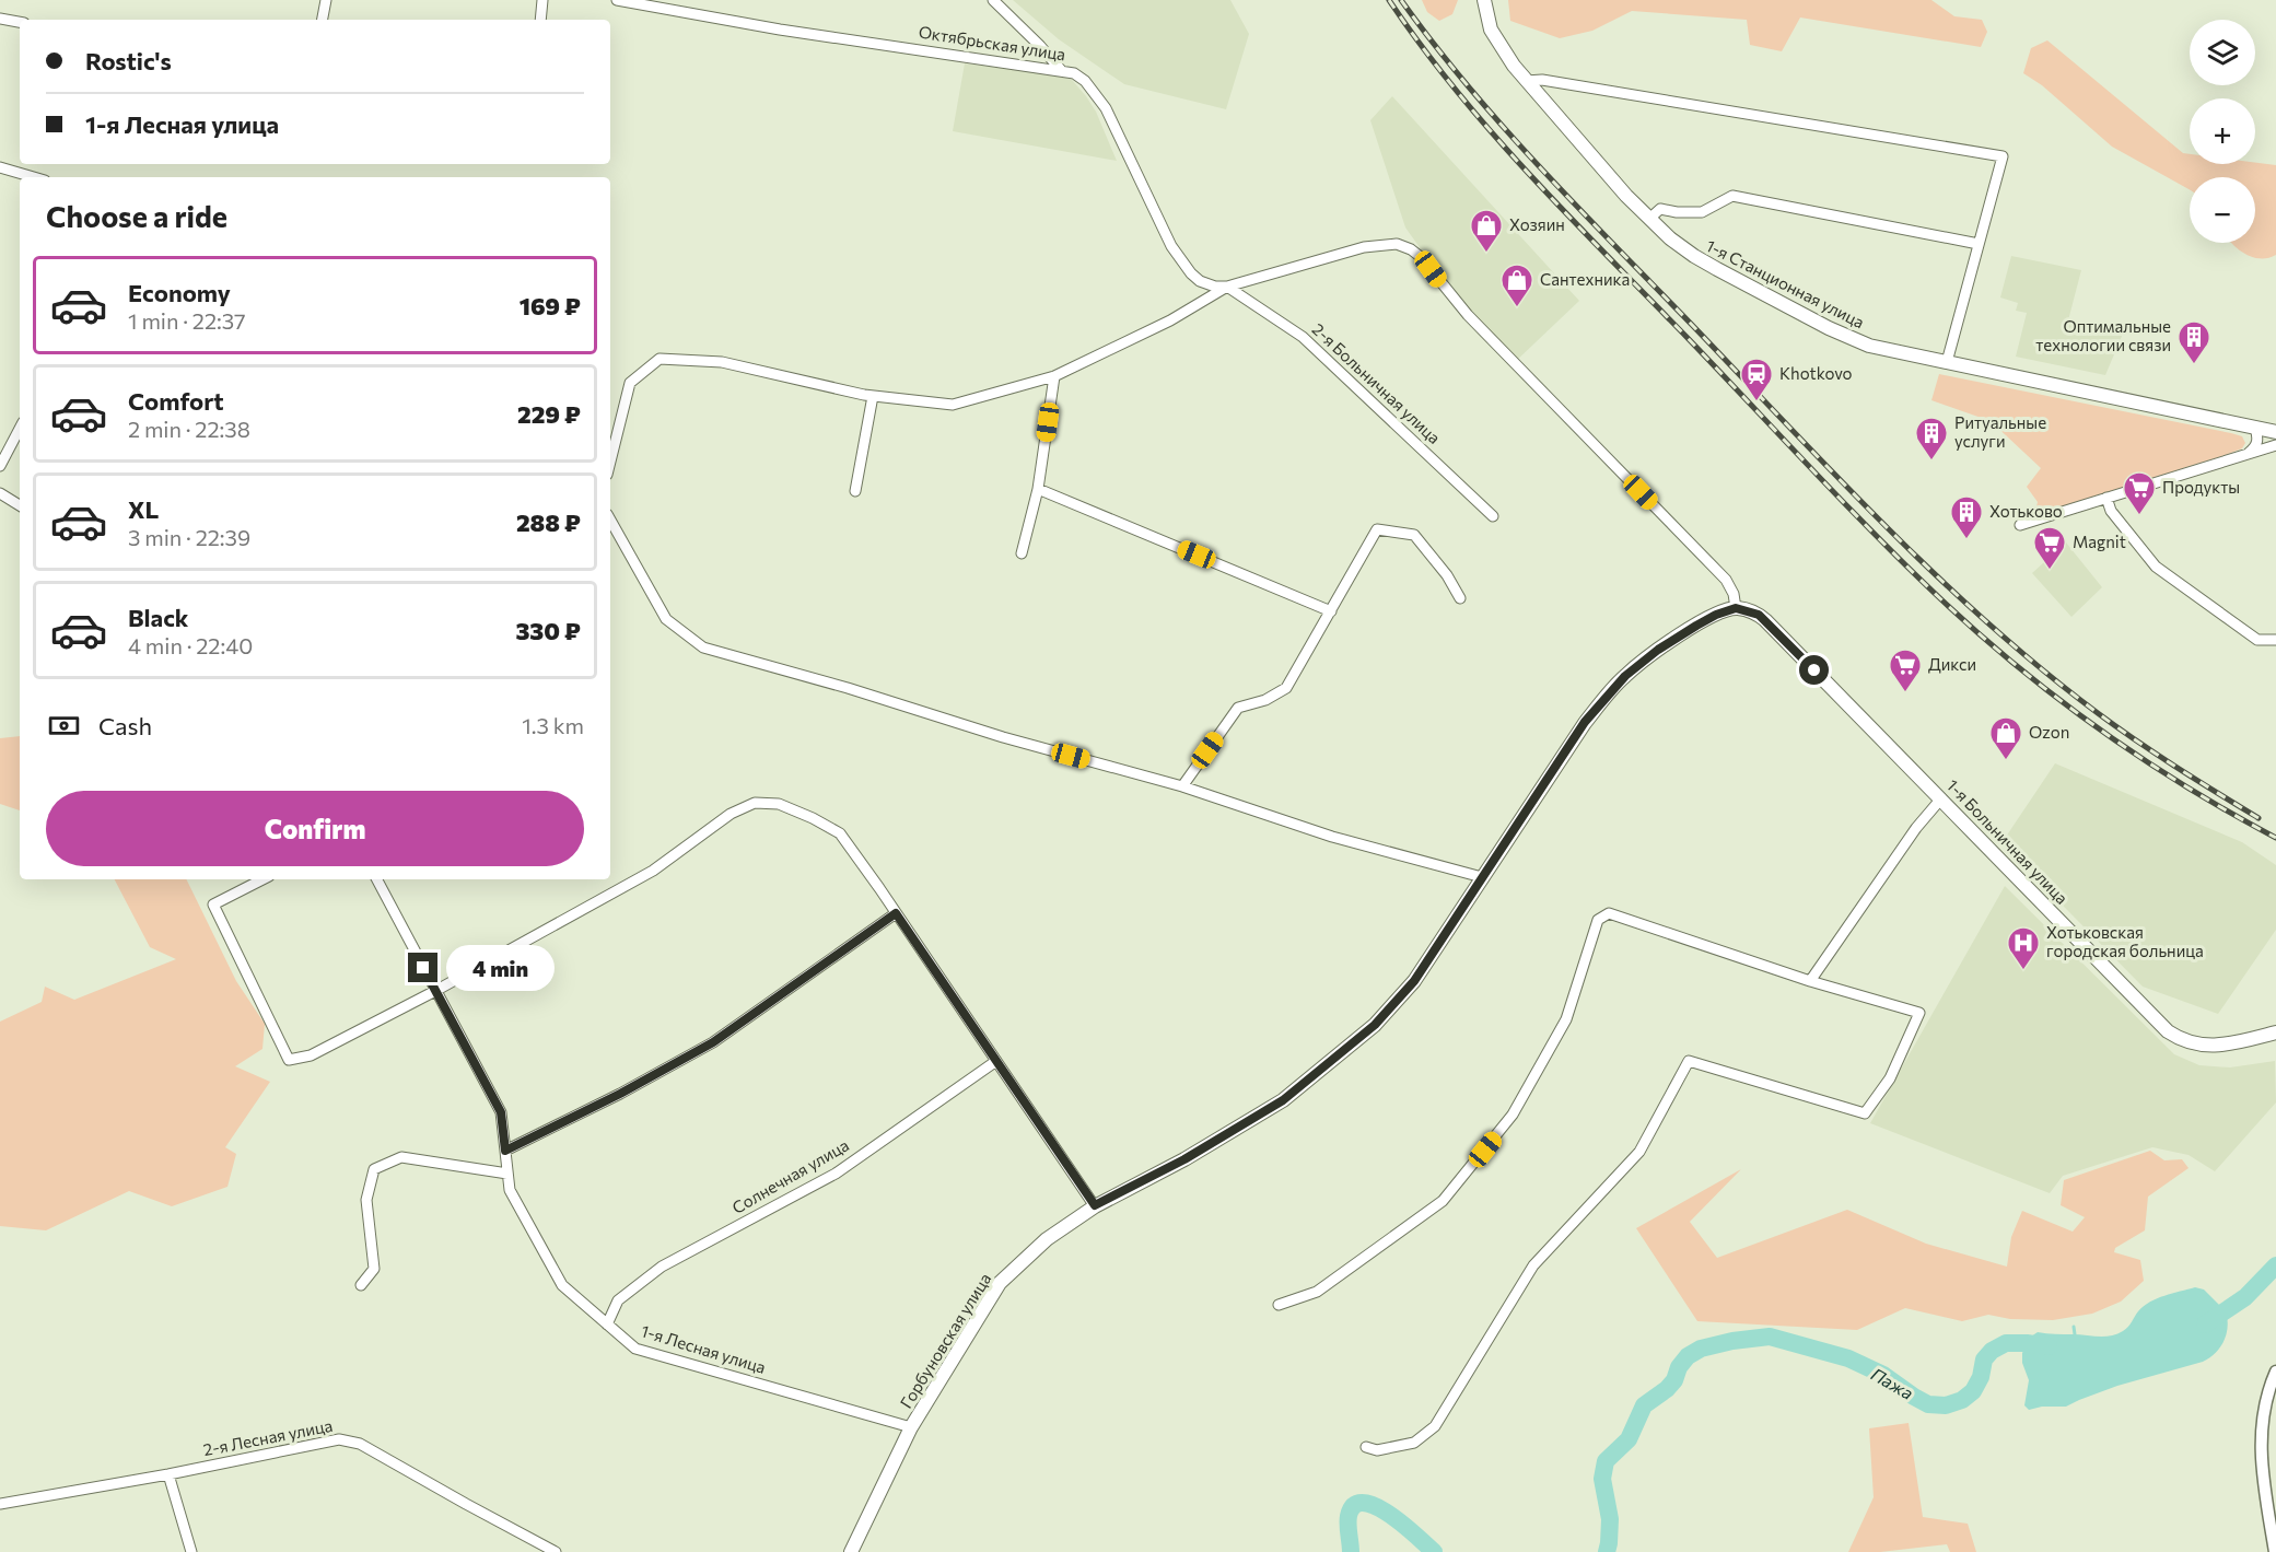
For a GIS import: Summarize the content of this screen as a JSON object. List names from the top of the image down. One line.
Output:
{"streets":{"main road":["1-я Станционная улица","1-я Больничная улица","Горбуновская улица"],"street":["Октябрьская улица","2-я Больничная улица","Солнечная улица","1-я Лесная улица","2-я Лесная улица"]},"crossings":[["Октябрьская улица","2-я Больничная улица"],["1-я Больничная улица","Горбуновская улица"],["Солнечная улица","1-я Лесная улица"],["Горбуновская улица","1-я Лесная улица"]],"water":["Пажа"],"places":{"shop":["Хозяин","Сантехника","Ozon"],"building":["Оптимальные технологии связи","Ритуальные услуги","Хотьково"],"station":["Khotkovo"],"supermarket":["Продукты","Magnit","Дикси"],"hospital":["Хотьковская городская больница"]},"page":{"map_buttons":["+","−"],"banner":["Rostic's","1-я Лесная улица"],"heading":"Choose a ride","list":[{"name":"Economy","note":"1 min · 22:37","value":"169 ₽"},{"name":"Comfort","note":"2 min · 22:38","value":"229 ₽"},{"name":"XL","note":"3 min · 22:39","value":"288 ₽"},{"name":"Black","note":"4 min · 22:40","value":"330 ₽"}],"pay":["Cash","1.3 km"],"buttons":"Confirm","bubble":"4 min"}}
